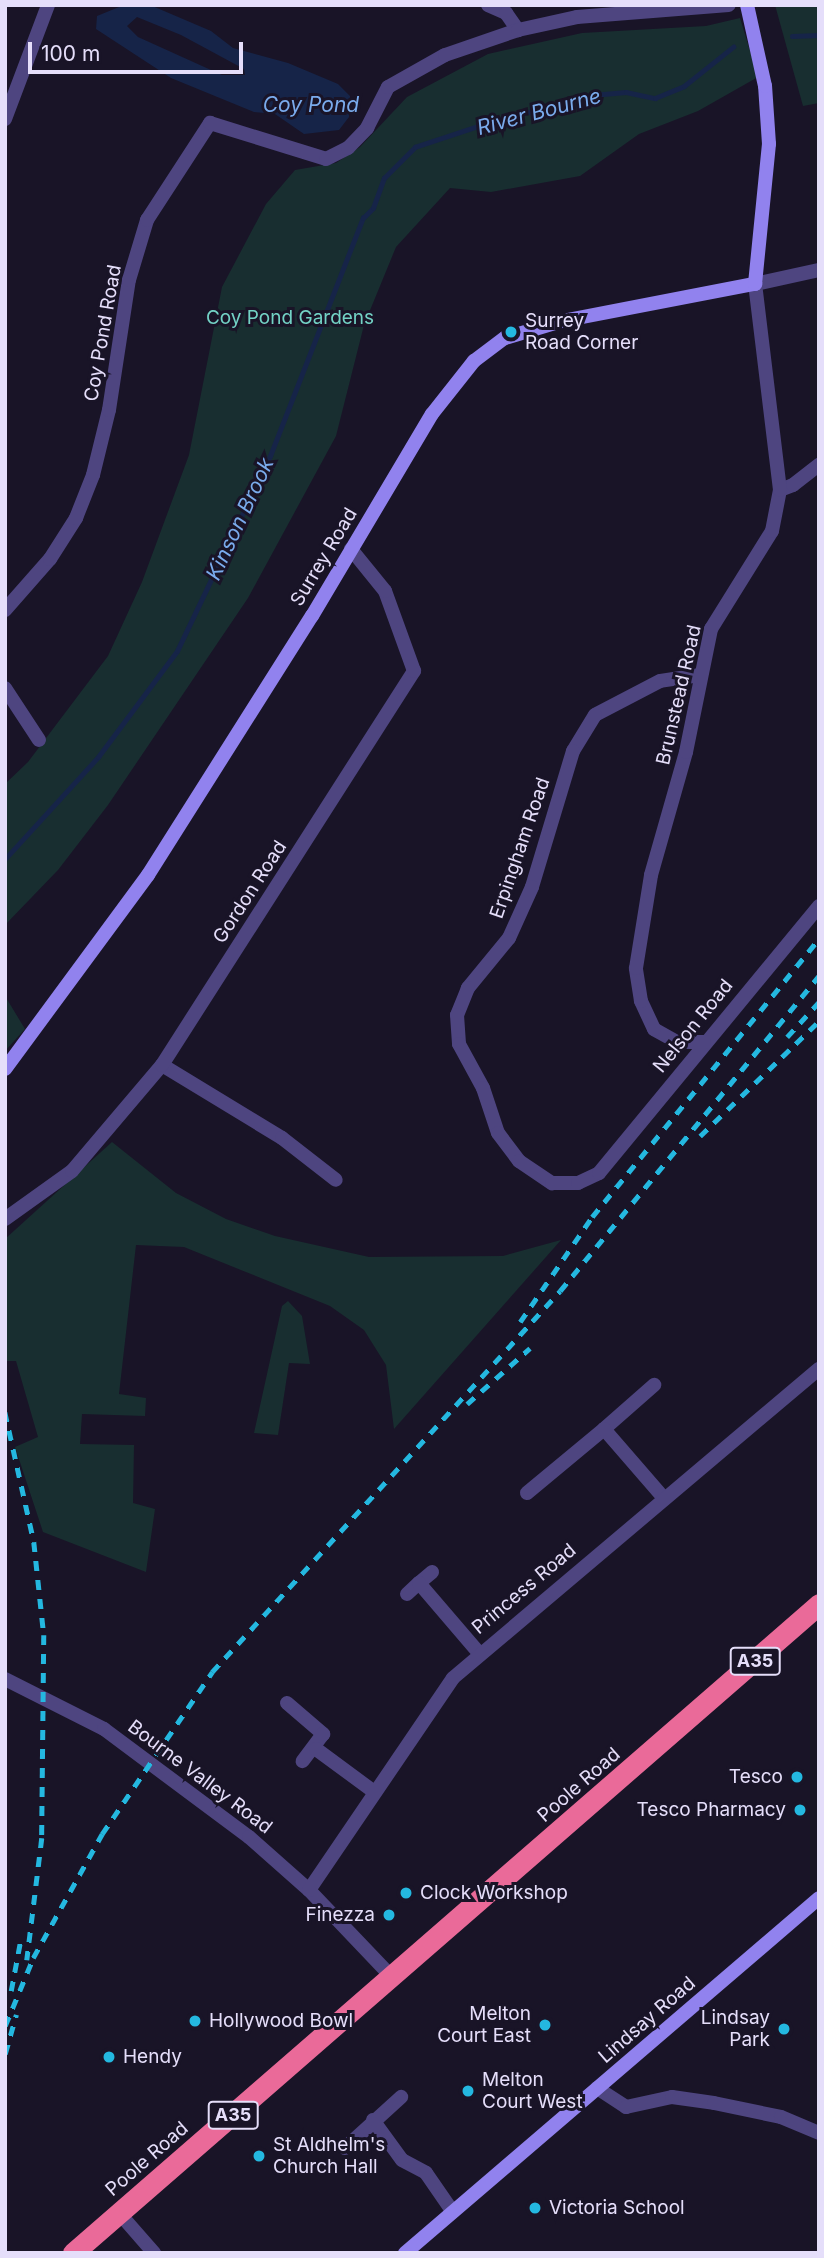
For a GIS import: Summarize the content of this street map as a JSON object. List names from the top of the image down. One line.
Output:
{"streets":{"highway":["A35","Poole Road"],"street":["Coy Pond Road","Surrey Road","Brunstead Road","Erpingham Road","Gordon Road","Nelson Road","Princess Road","Bourne Valley Road","Lindsay Road"]},"crossings":[["Surrey Road","Brunstead Road"],["Surrey Road","Gordon Road"],["Brunstead Road","Erpingham Road"],["Brunstead Road","Nelson Road"],["Erpingham Road","Nelson Road"],["Princess Road","Bourne Valley Road"],["Bourne Valley Road","Poole Road"]],"water":["Coy Pond","River Bourne","Kinson Brook"],"parks":["Coy Pond Gardens"],"places":["Surrey Road Corner","Tesco","Tesco Pharmacy","Clock Workshop","Finezza","Hollywood Bowl","Melton Court East","Lindsay Park","Hendy","Melton Court West","St Aldhelm's Church Hall","Victoria School"],"scale_bar":"100 m"}
